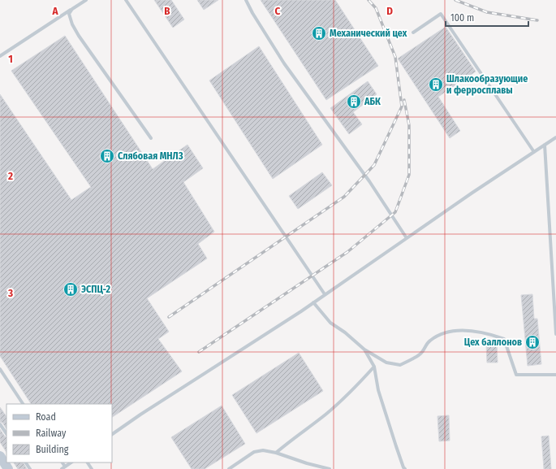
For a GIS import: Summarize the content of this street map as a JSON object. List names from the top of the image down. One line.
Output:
{"places":{"building":["Механический цех","Шлакообразующие и ферросплавы","АБК","Слябовая МНЛЗ","ЭСПЦ-2","Цех баллонов"]},"legend":["Road","Railway","Building"],"scale_bar":"100 m","grid":{"columns":["A","B","C","D"],"rows":["1","2","3"]}}
